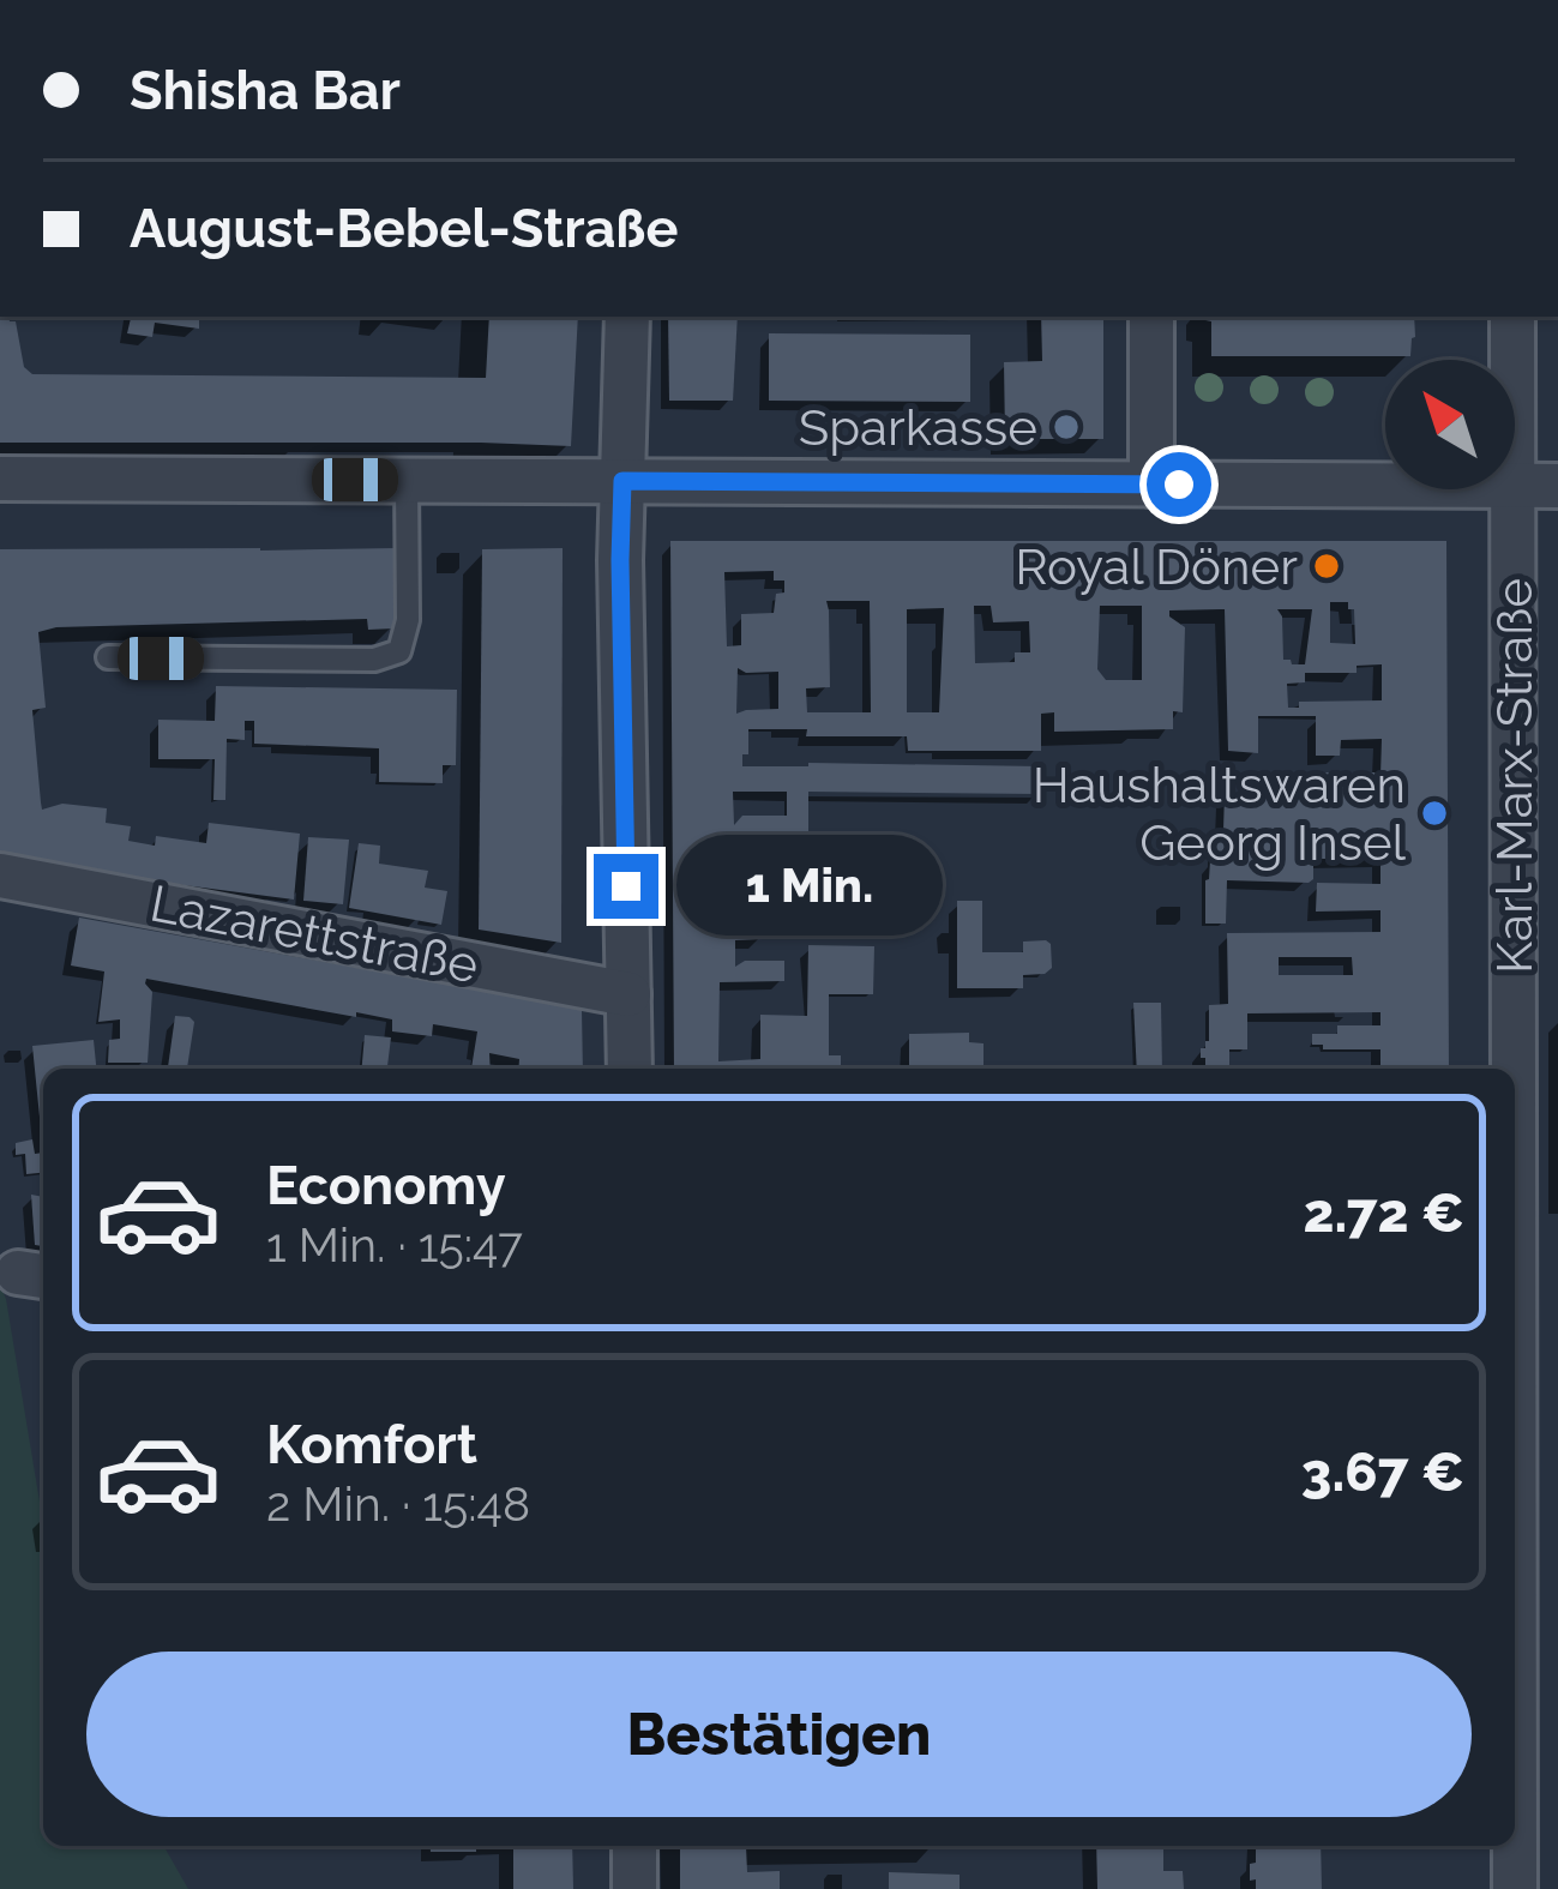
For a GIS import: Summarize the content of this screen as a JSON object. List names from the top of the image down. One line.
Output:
{"streets":{"street":["Karl-Marx-Straße","Lazarettstraße"]},"places":["Sparkasse","Royal Döner","Haushaltswaren Georg Insel"],"north":"top left","page":{"banner":["Shisha Bar","August-Bebel-Straße"],"bubble":"1 Min.","list":[{"name":"Economy","note":"1 Min. · 15:47","value":"2.72 €"},{"name":"Komfort","note":"2 Min. · 15:48","value":"3.67 €"}],"buttons":"Bestätigen"}}
